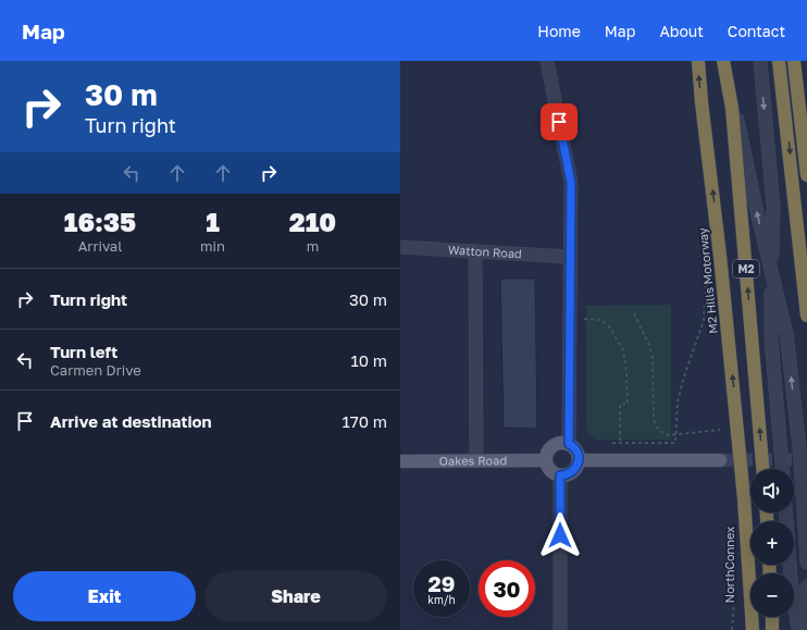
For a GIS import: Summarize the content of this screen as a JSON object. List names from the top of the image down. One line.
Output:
{"streets":{"highway":["M2","M2 Hills Motorway","NorthConnex"],"main road":["Oakes Road"],"street":["Watton Road"]},"crossings":[["M2","M2 Hills Motorway"],["M2","NorthConnex"],["M2 Hills Motorway","NorthConnex"]],"page":{"header":"Map","nav":["Home","Map","About","Contact"],"turn":["30 m","Turn right"],"eta":["16:35","Arrival","1","min","210","m"],"list":[{"name":"Turn right","value":"30 m"},{"name":"Turn left","note":"Carmen Drive","value":"10 m"},{"name":"Arrive at destination","value":"170 m"}],"map_buttons":["+","−"],"speed":"29 km/h","limit":"30","buttons":["Exit","Share"]}}
